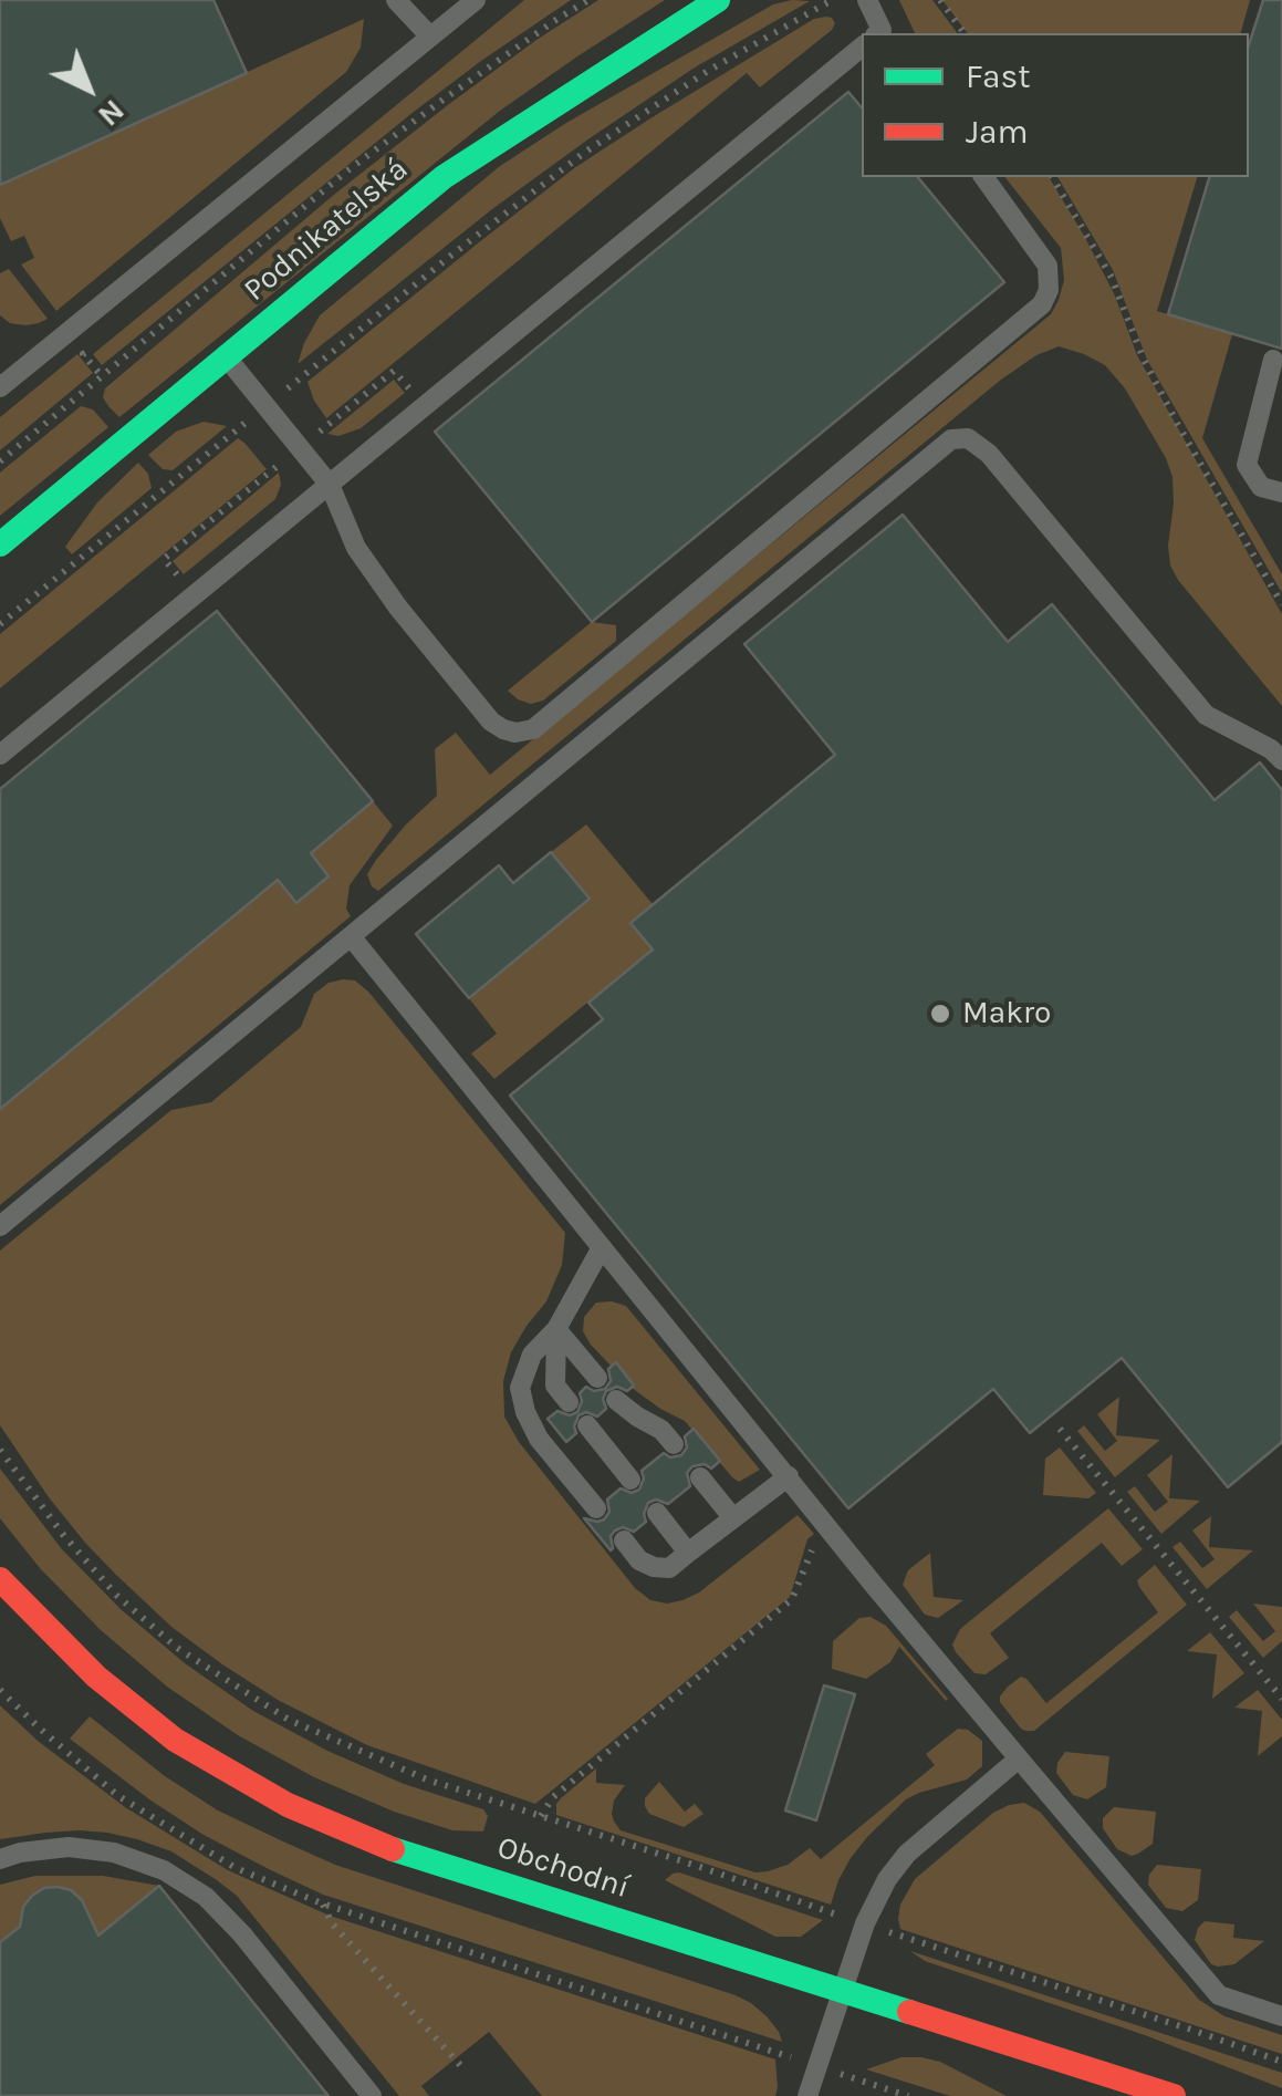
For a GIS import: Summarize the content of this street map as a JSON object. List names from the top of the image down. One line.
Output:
{"streets":{"street":["Podnikatelská","Obchodní"]},"places":["Makro"],"legend":["Fast","Jam"],"north":"bottom right"}
